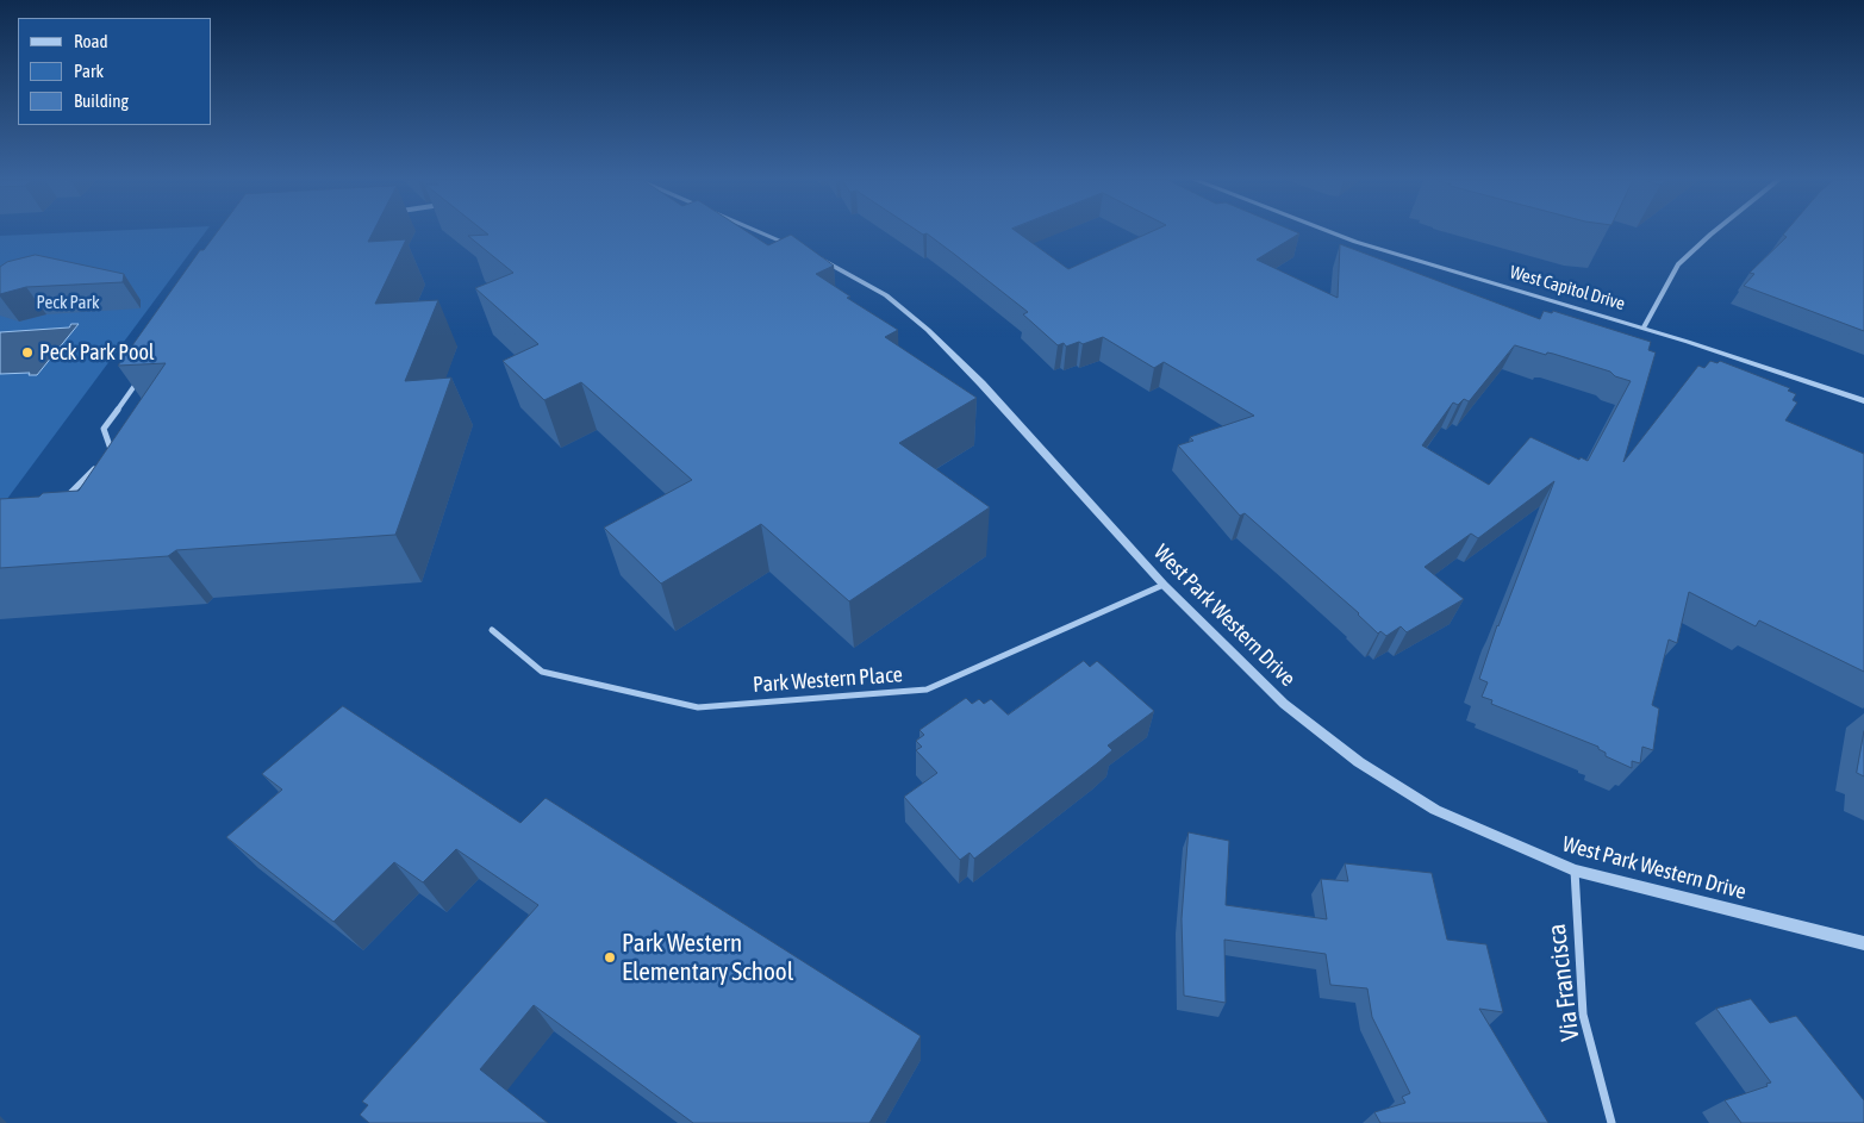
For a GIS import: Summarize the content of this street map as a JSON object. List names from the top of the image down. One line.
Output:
{"streets":{"street":["West Capitol Drive","West Park Western Drive","Park Western Place","Via Francisca"]},"crossings":[["West Park Western Drive","Park Western Place"],["West Park Western Drive","Via Francisca"]],"parks":["Peck Park"],"places":["Peck Park Pool","Park Western Elementary School"],"legend":["Road","Park","Building"]}
